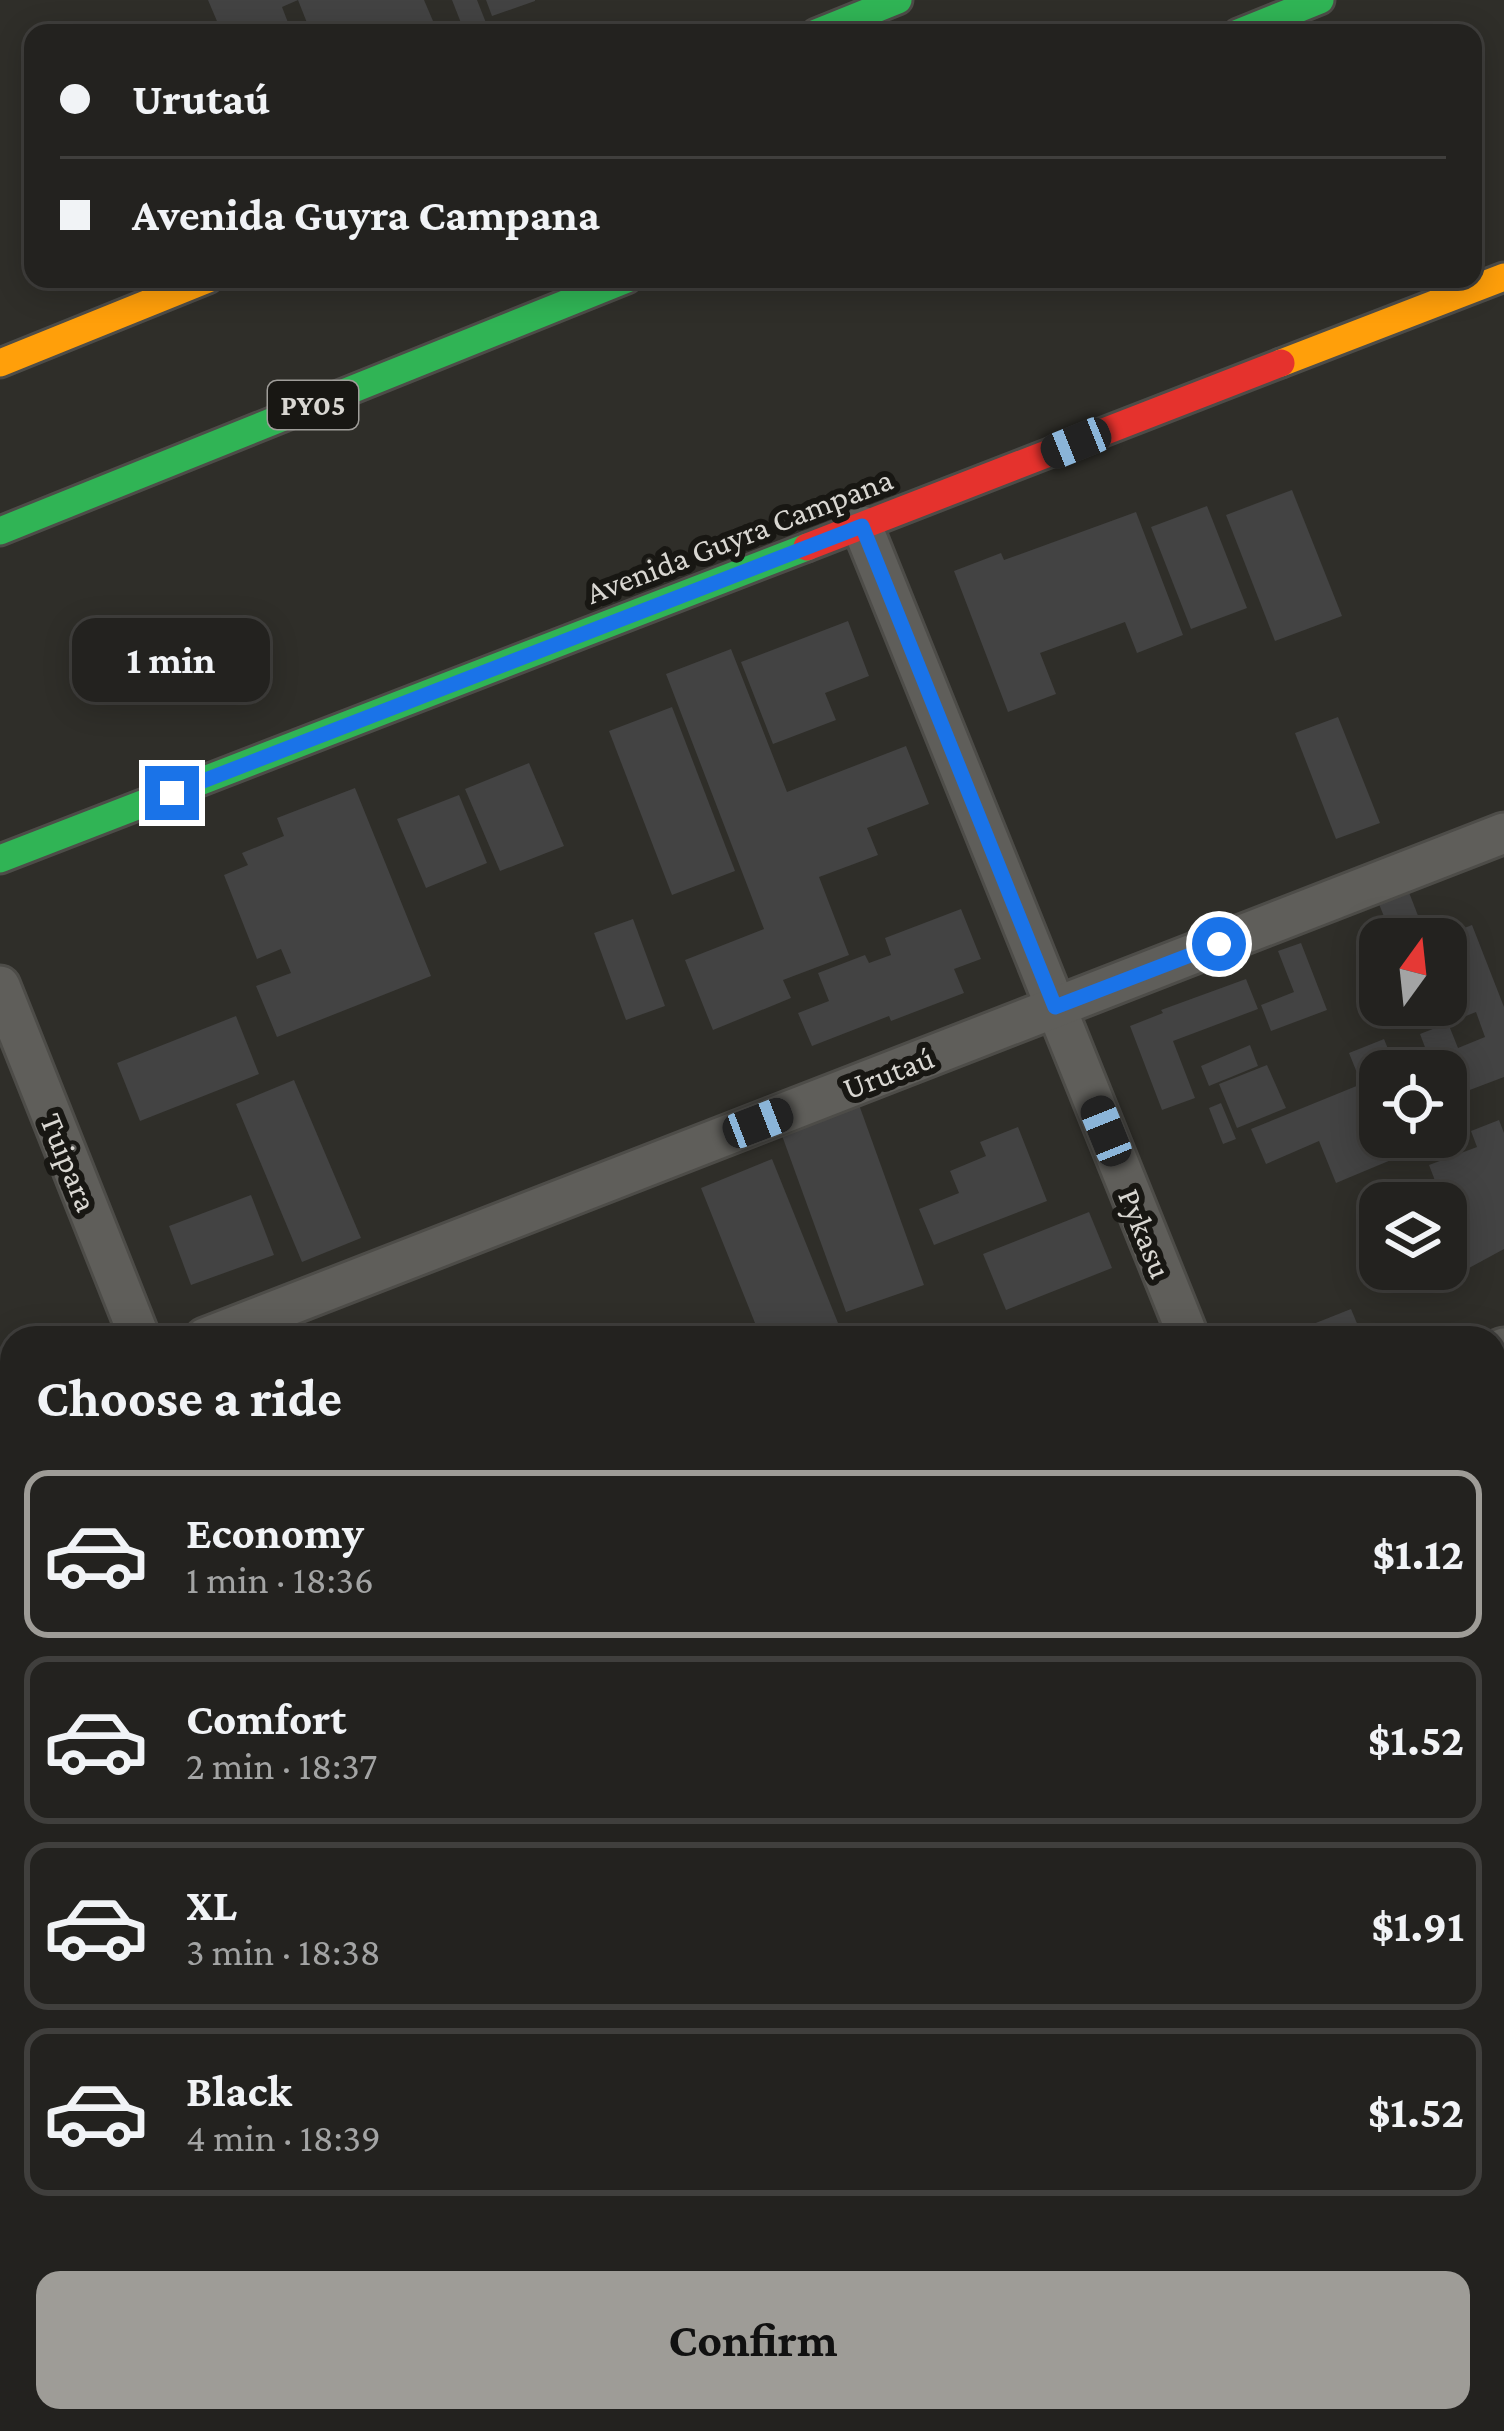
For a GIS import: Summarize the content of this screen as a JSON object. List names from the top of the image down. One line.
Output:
{"streets":{"main road":["PY05","Avenida Guyra Campana"],"street":["Urutaú","Tuipara","Pykasu"]},"crossings":[["Avenida Guyra Campana","Pykasu"],["Urutaú","Pykasu"]],"north":"top","page":{"banner":["Urutaú","Avenida Guyra Campana"],"bubble":"1 min","heading":"Choose a ride","list":[{"name":"Economy","note":"1 min · 18:36","value":"$1.12"},{"name":"Comfort","note":"2 min · 18:37","value":"$1.52"},{"name":"XL","note":"3 min · 18:38","value":"$1.91"},{"name":"Black","note":"4 min · 18:39","value":"$1.52"}],"buttons":"Confirm"}}
